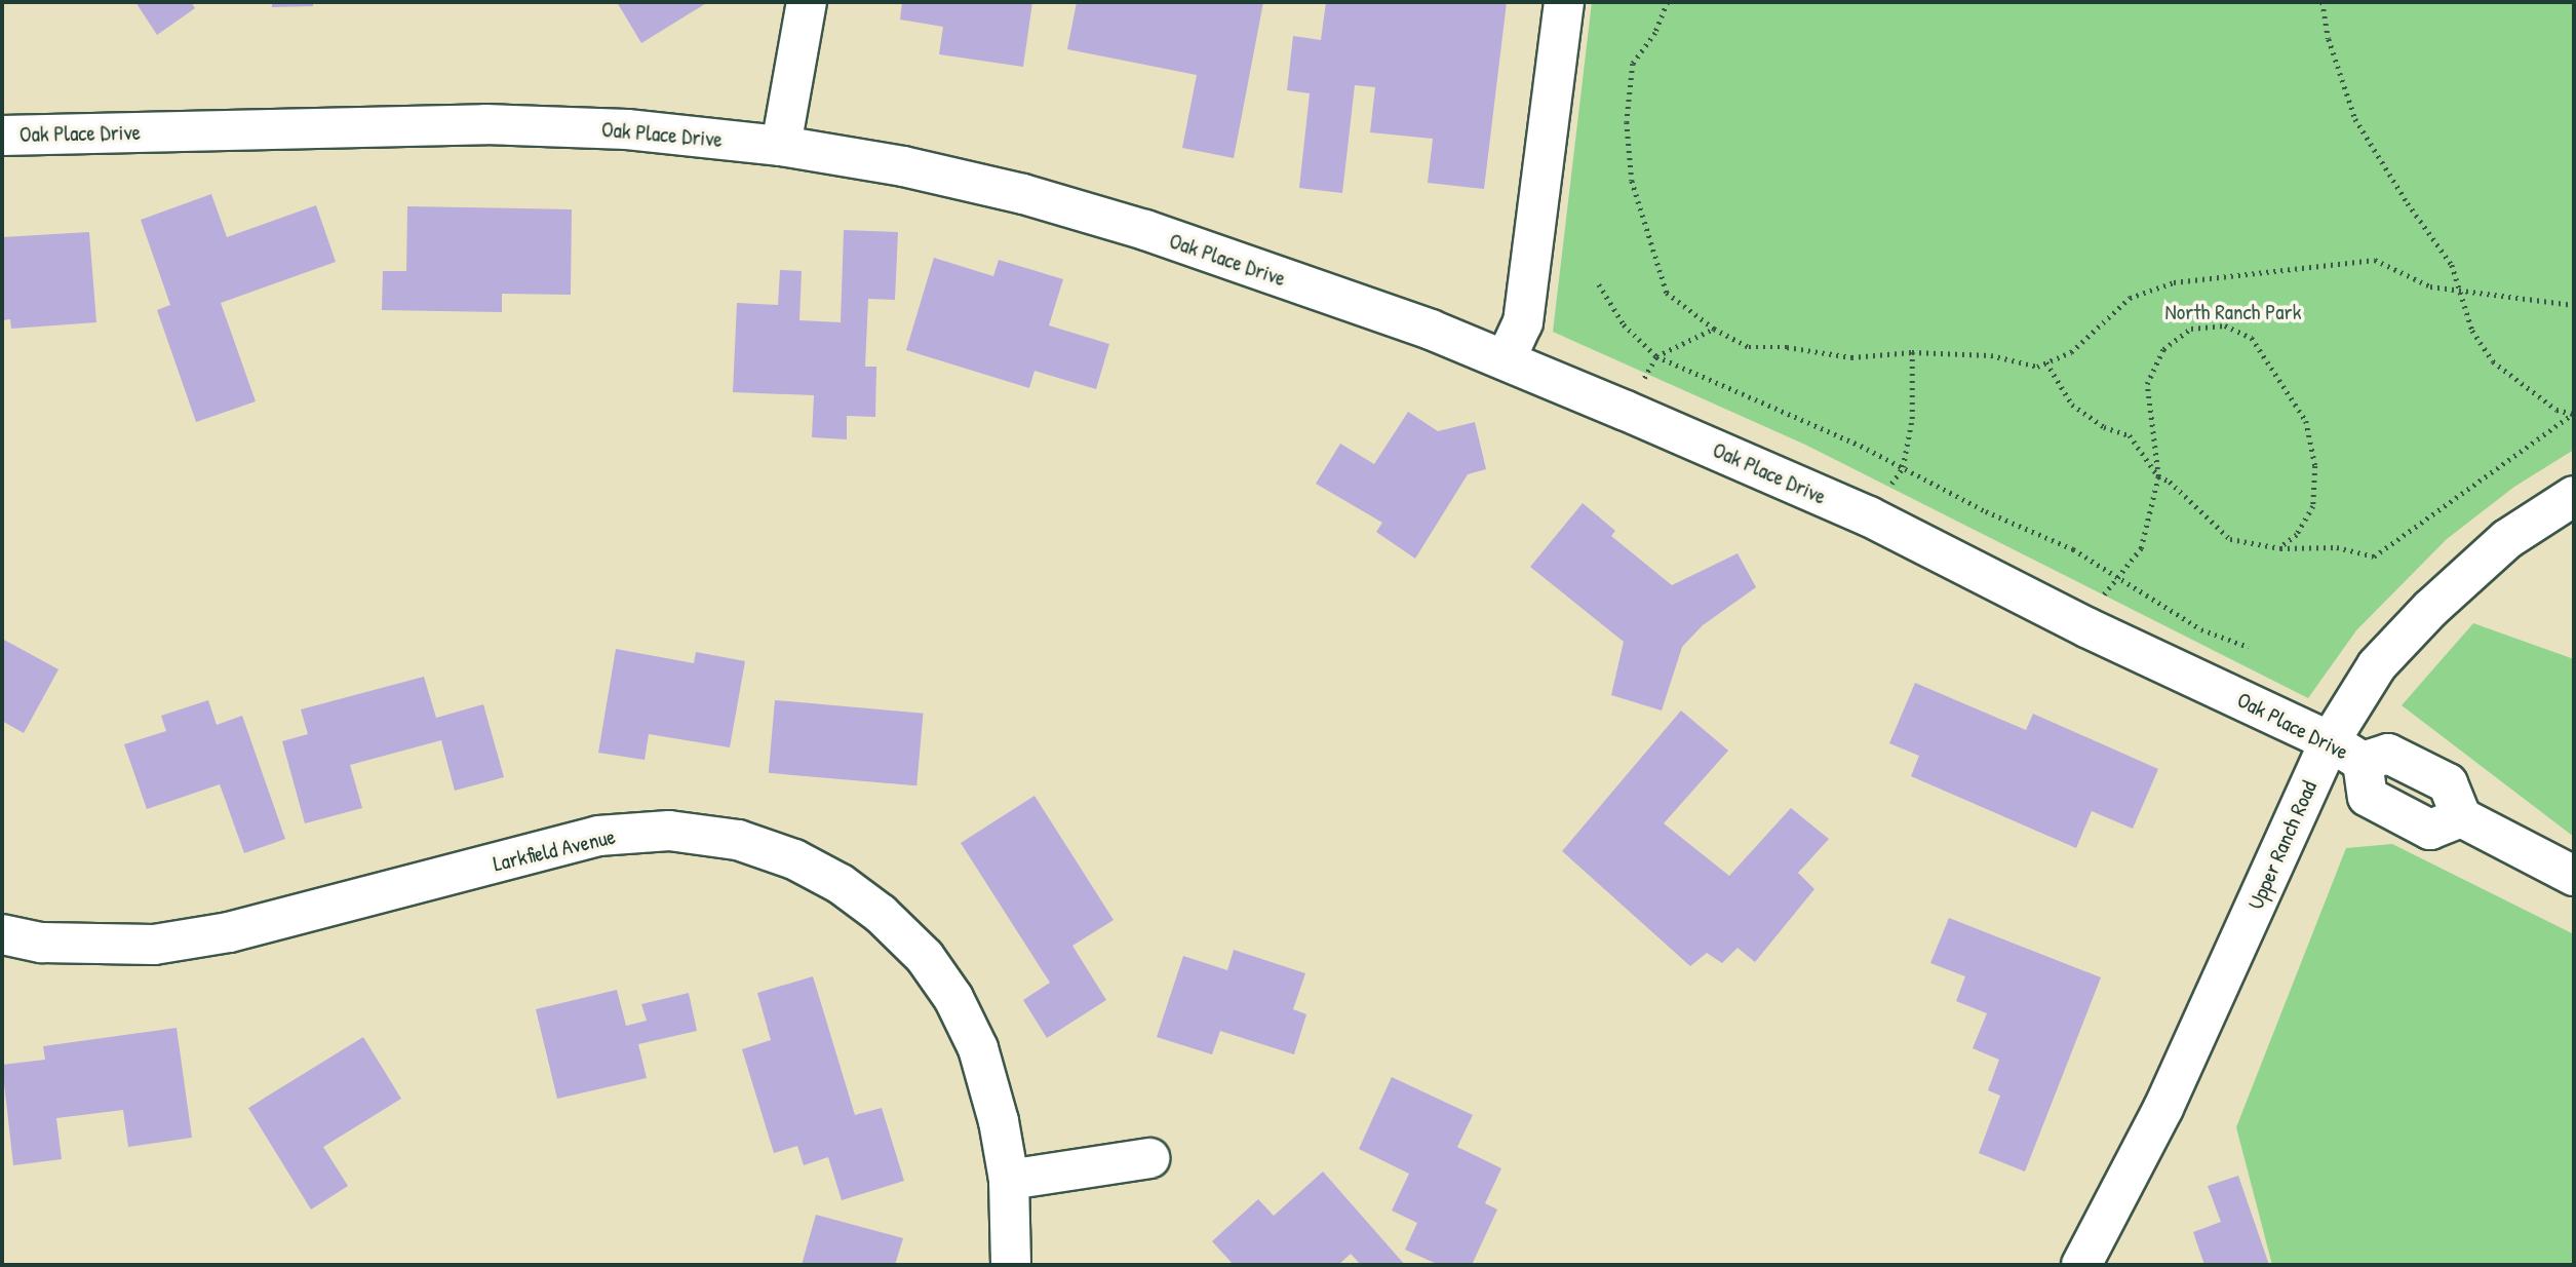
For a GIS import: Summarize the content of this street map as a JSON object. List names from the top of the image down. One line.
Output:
{"streets":{"street":["Oak Place Drive","Upper Ranch Road","Larkfield Avenue"]},"crossings":[["Oak Place Drive","Upper Ranch Road"]],"parks":["North Ranch Park"]}
